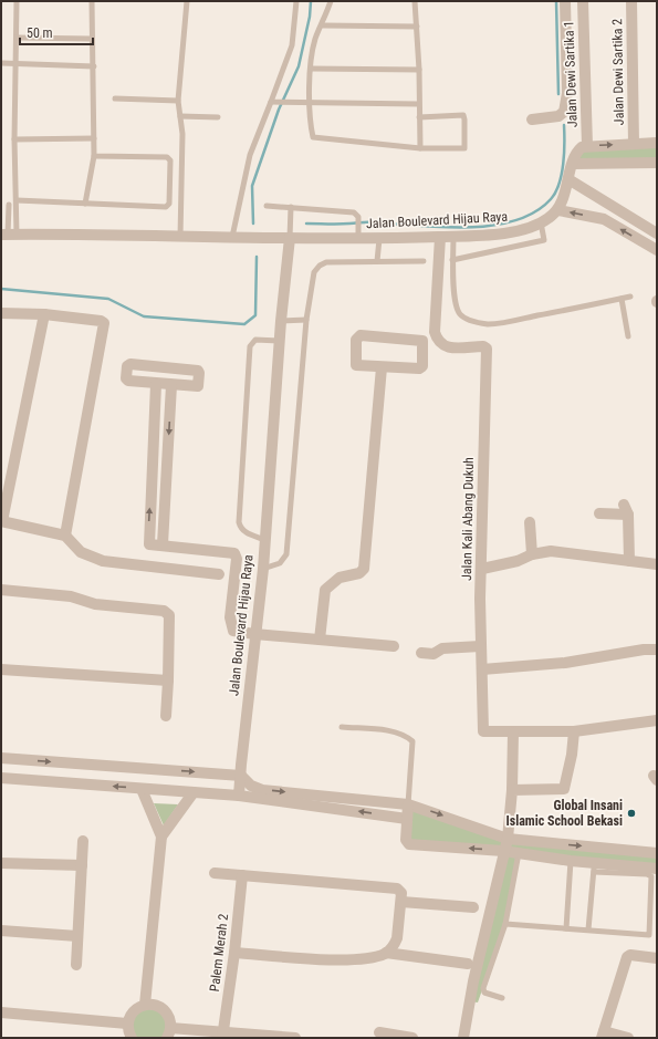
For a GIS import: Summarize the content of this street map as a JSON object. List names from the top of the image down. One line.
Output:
{"streets":{"street":["Jalan Dewi Sartika 2","Jalan Dewi Sartika 1","Jalan Boulevard Hijau Raya","Jalan Kali Abang Dukuh","Palem Merah 2"]},"crossings":[["Jalan Boulevard Hijau Raya","Jalan Kali Abang Dukuh"]],"places":["Global Insani Islamic School Bekasi"],"scale_bar":"50 m"}
